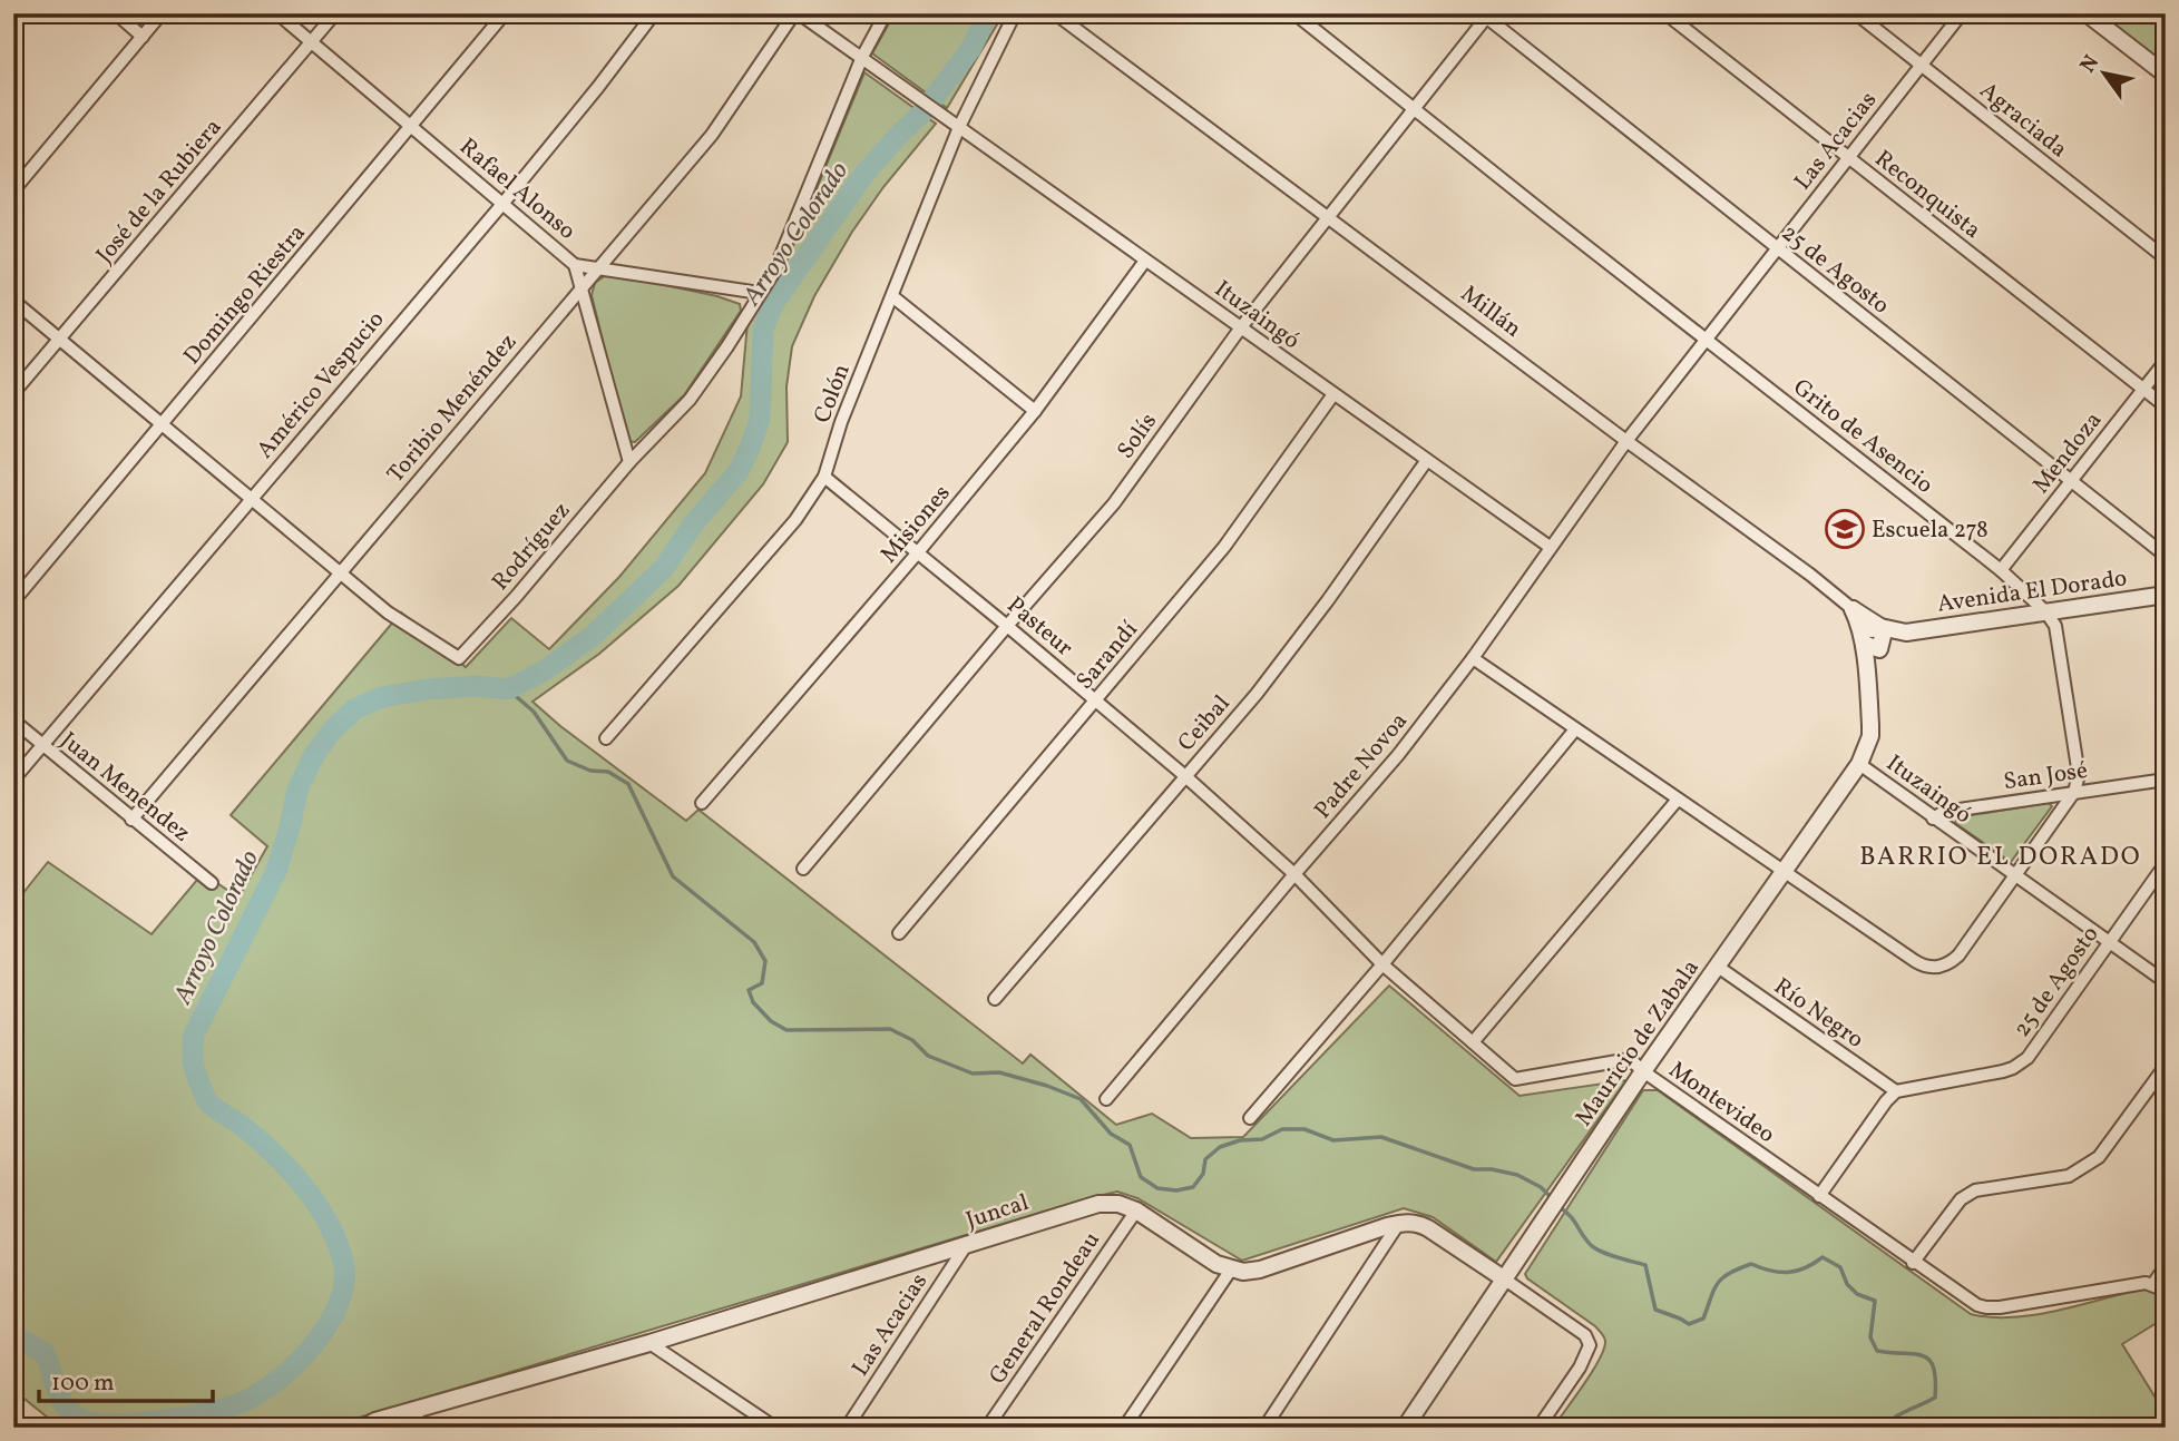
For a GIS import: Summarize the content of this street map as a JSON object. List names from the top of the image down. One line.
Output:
{"streets":{"street":["Agraciada","Las Acacias","Rafael Alonso","José de la Rubiera","Reconquista","25 de Agosto","Domingo Riestra","Millán","Ituzaingó","Américo Vespucio","Colón","Toribio Menéndez","Solís","Grito de Asencio","Mendoza","Misiones","Rodríguez","Avenida El Dorado","Pasteur","Sarandí","Ceibal","Padre Novoa","San José","Juan Menendez","Río Negro","Mauricio de Zabala","Montevideo","Juncal","General Rondeau"]},"crossings":[["Agraciada","Las Acacias"],["Las Acacias","Reconquista"],["Las Acacias","25 de Agosto"],["Las Acacias","Millán"],["Las Acacias","Grito de Asencio"],["Las Acacias","Padre Novoa"],["Las Acacias","Juncal"],["Rafael Alonso","José de la Rubiera"],["Rafael Alonso","Domingo Riestra"],["Rafael Alonso","Américo Vespucio"],["Rafael Alonso","Toribio Menéndez"],["Rafael Alonso","Rodríguez"],["Reconquista","Mendoza"],["25 de Agosto","Ituzaingó"],["25 de Agosto","Solís"],["25 de Agosto","Mendoza"],["25 de Agosto","Río Negro"],["Millán","Solís"],["Millán","Avenida El Dorado"],["Millán","Padre Novoa"],["Millán","Mauricio de Zabala"],["Ituzaingó","Colón"],["Ituzaingó","Toribio Menéndez"],["Ituzaingó","Solís"],["Ituzaingó","Misiones"],["Ituzaingó","Rodríguez"],["Ituzaingó","Sarandí"],["Ituzaingó","Ceibal"],["Ituzaingó","Padre Novoa"],["Ituzaingó","San José"],["Ituzaingó","Mauricio de Zabala"],["Américo Vespucio","Juan Menendez"],["Colón","Pasteur"],["Toribio Menéndez","Rodríguez"],["Toribio Menéndez","Juan Menendez"],["Solís","Grito de Asencio"],["Solís","Pasteur"],["Grito de Asencio","Mendoza"],["Grito de Asencio","Avenida El Dorado"],["Grito de Asencio","San José"],["Misiones","Pasteur"],["Pasteur","Sarandí"],["Pasteur","Ceibal"],["Pasteur","Padre Novoa"],["Pasteur","Montevideo"],["Padre Novoa","Montevideo"],["Río Negro","Mauricio de Zabala"],["Mauricio de Zabala","Montevideo"],["Juncal","General Rondeau"]],"districts":["BARRIO EL DORADO"],"water":["Arroyo Colorado"],"places":{"school or university":["Escuela 278"]},"scale_bar":"100 m","north":"top left"}
